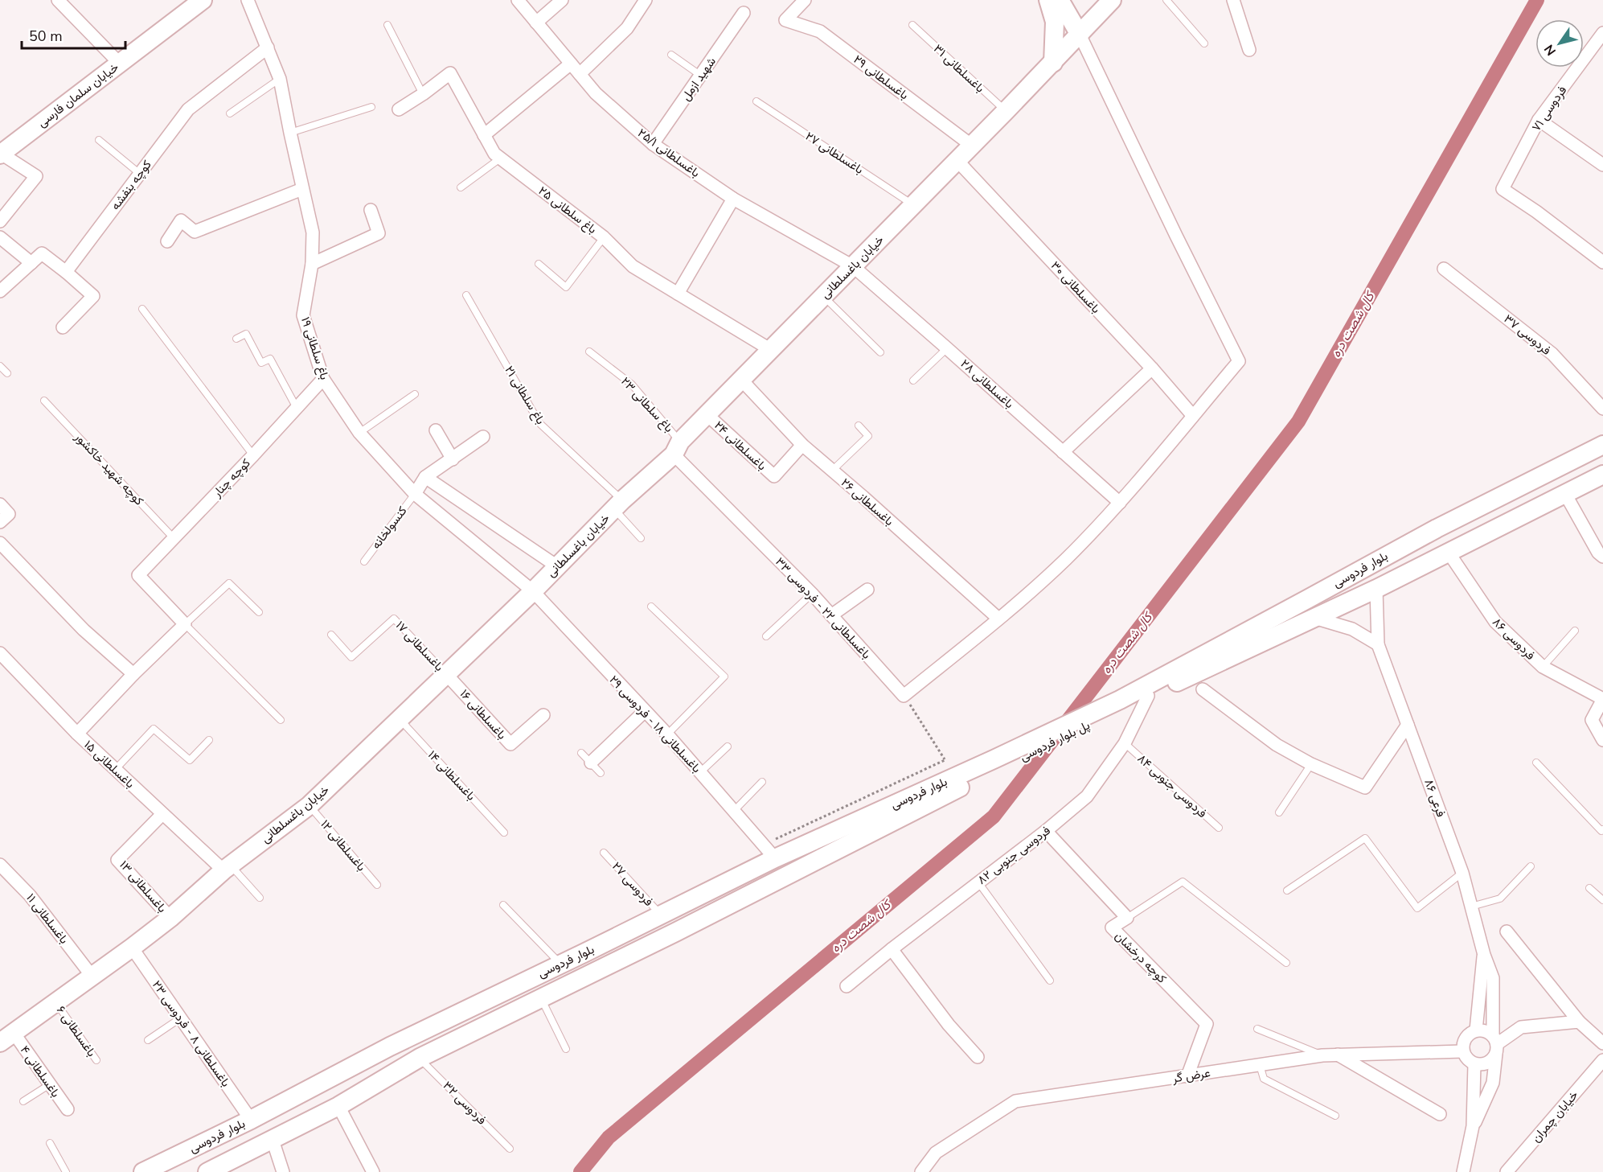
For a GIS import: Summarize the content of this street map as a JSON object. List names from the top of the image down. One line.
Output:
{"streets":{"main road":["خیابان سلمان فارسی","خیابان باغسلطانی","بلوار فردوسی","پل بلوار فردوسی"],"street":["باغسلطانی ۲۹","شهید ازمل","فردوسی ۷۱","باغسلطانی ۲۵/۱","کوچه بنفشه","باغ سلطانی ۲۵","باغسلطانی ۳۰","فردوسی ۳۷","باغ سلطانی ۱۹","باغسلطانی ۲۸","باغسلطانی ۲۴","کوچه چنار","باغسلطانی ۲۶","باغسلطانی ۲۲ - فردوسی ۳۳","فردوسی ۸۶","باغسلطانی ۱۶","باغسلطانی ۱۸ - فردوسی ۲۹","باغسلطانی ۱۵","فرعی ۸۶","فردوسی جنوبی ۸۲","باغسلطانی ۱۳","باغسلطانی ۱۱","کوچه درخشان","باغسلطانی ۸ - فردوسی ۲۳","باغسلطانی ۴","عرض گر","خیابان چمران"],"lane":["باغسلطانی ۳۱","باغسلطانی ۲۷","باغ سلطانی ۲۱","باغ سلطانی ۲۳","کوچه شهید خاکشور","کنسولخانه","باغسلطانی ۱۷","باغسلطانی ۱۴","فردوسی جنوبی ۸۴","باغسلطانی ۱۲","فردوسی ۲۷","باغسلطانی ۶","فردوسی ۳۲"]},"crossings":[["باغسلطانی ۳۱","خیابان باغسلطانی"],["باغسلطانی ۲۹","خیابان باغسلطانی"],["شهید ازمل","باغسلطانی ۲۵/۱"],["باغسلطانی ۲۵/۱","خیابان باغسلطانی"],["باغسلطانی ۲۵/۱","باغسلطانی ۲۸"],["باغسلطانی ۲۷","خیابان باغسلطانی"],["کوچه بنفشه","باغ سلطانی ۱۹"],["باغ سلطانی ۲۵","خیابان باغسلطانی"],["خیابان باغسلطانی","باغسلطانی ۳۰"],["خیابان باغسلطانی","باغ سلطانی ۱۹"],["خیابان باغسلطانی","باغسلطانی ۲۸"],["خیابان باغسلطانی","باغ سلطانی ۲۱"],["خیابان باغسلطانی","باغ سلطانی ۲۳"],["خیابان باغسلطانی","باغسلطانی ۲۴"],["خیابان باغسلطانی","باغسلطانی ۲۶"],["خیابان باغسلطانی","باغسلطانی ۲۲ - فردوسی ۳۳"],["خیابان باغسلطانی","باغسلطانی ۱۷"],["خیابان باغسلطانی","باغسلطانی ۱۶"],["خیابان باغسلطانی","باغسلطانی ۱۸ - فردوسی ۲۹"],["خیابان باغسلطانی","باغسلطانی ۱۵"],["خیابان باغسلطانی","باغسلطانی ۱۴"],["خیابان باغسلطانی","باغسلطانی ۱۲"],["خیابان باغسلطانی","باغسلطانی ۱۳"],["خیابان باغسلطانی","باغسلطانی ۱۱"],["خیابان باغسلطانی","باغسلطانی ۶"],["خیابان باغسلطانی","باغسلطانی ۸ - فردوسی ۲۳"],["خیابان باغسلطانی","باغسلطانی ۴"],["باغ سلطانی ۱۹","کوچه چنار"],["باغ سلطانی ۱۹","کنسولخانه"],["باغ سلطانی ۱۹","باغسلطانی ۱۸ - فردوسی ۲۹"],["باغ سلطانی ۲۳","باغسلطانی ۲۲ - فردوسی ۳۳"],["باغسلطانی ۲۴","باغسلطانی ۲۶"],["کوچه شهید خاکشور","کوچه چنار"],["بلوار فردوسی","فردوسی ۸۶"],["بلوار فردوسی","باغسلطانی ۱۸ - فردوسی ۲۹"],["بلوار فردوسی","پل بلوار فردوسی"],["بلوار فردوسی","فرعی ۸۶"],["بلوار فردوسی","فردوسی جنوبی ۸۲"],["بلوار فردوسی","فردوسی ۲۷"],["بلوار فردوسی","باغسلطانی ۸ - فردوسی ۲۳"],["بلوار فردوسی","فردوسی ۳۲"],["باغسلطانی ۱۷","باغسلطانی ۱۶"],["باغسلطانی ۱۵","باغسلطانی ۱۳"],["فردوسی جنوبی ۸۴","فردوسی جنوبی ۸۲"],["فرعی ۸۶","عرض گر"],["فردوسی جنوبی ۸۲","کوچه درخشان"],["کوچه درخشان","عرض گر"]],"water":["کال شصت دره"],"scale_bar":"50 m","north":"bottom left"}
